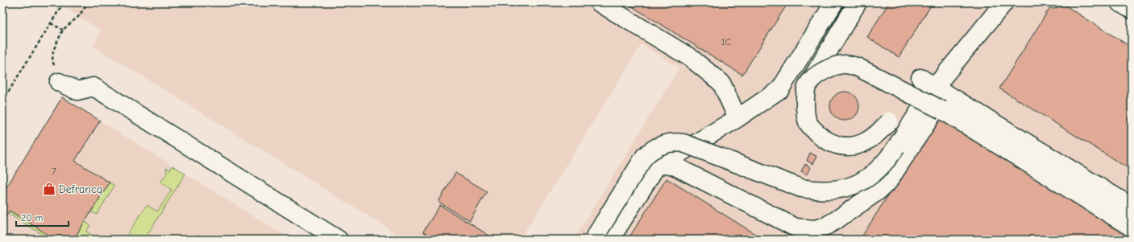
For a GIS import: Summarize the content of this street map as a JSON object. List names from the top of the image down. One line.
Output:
{"places":{"shop":["Defrancq"]},"house_numbers":["1C","7"],"scale_bar":"20 m"}
